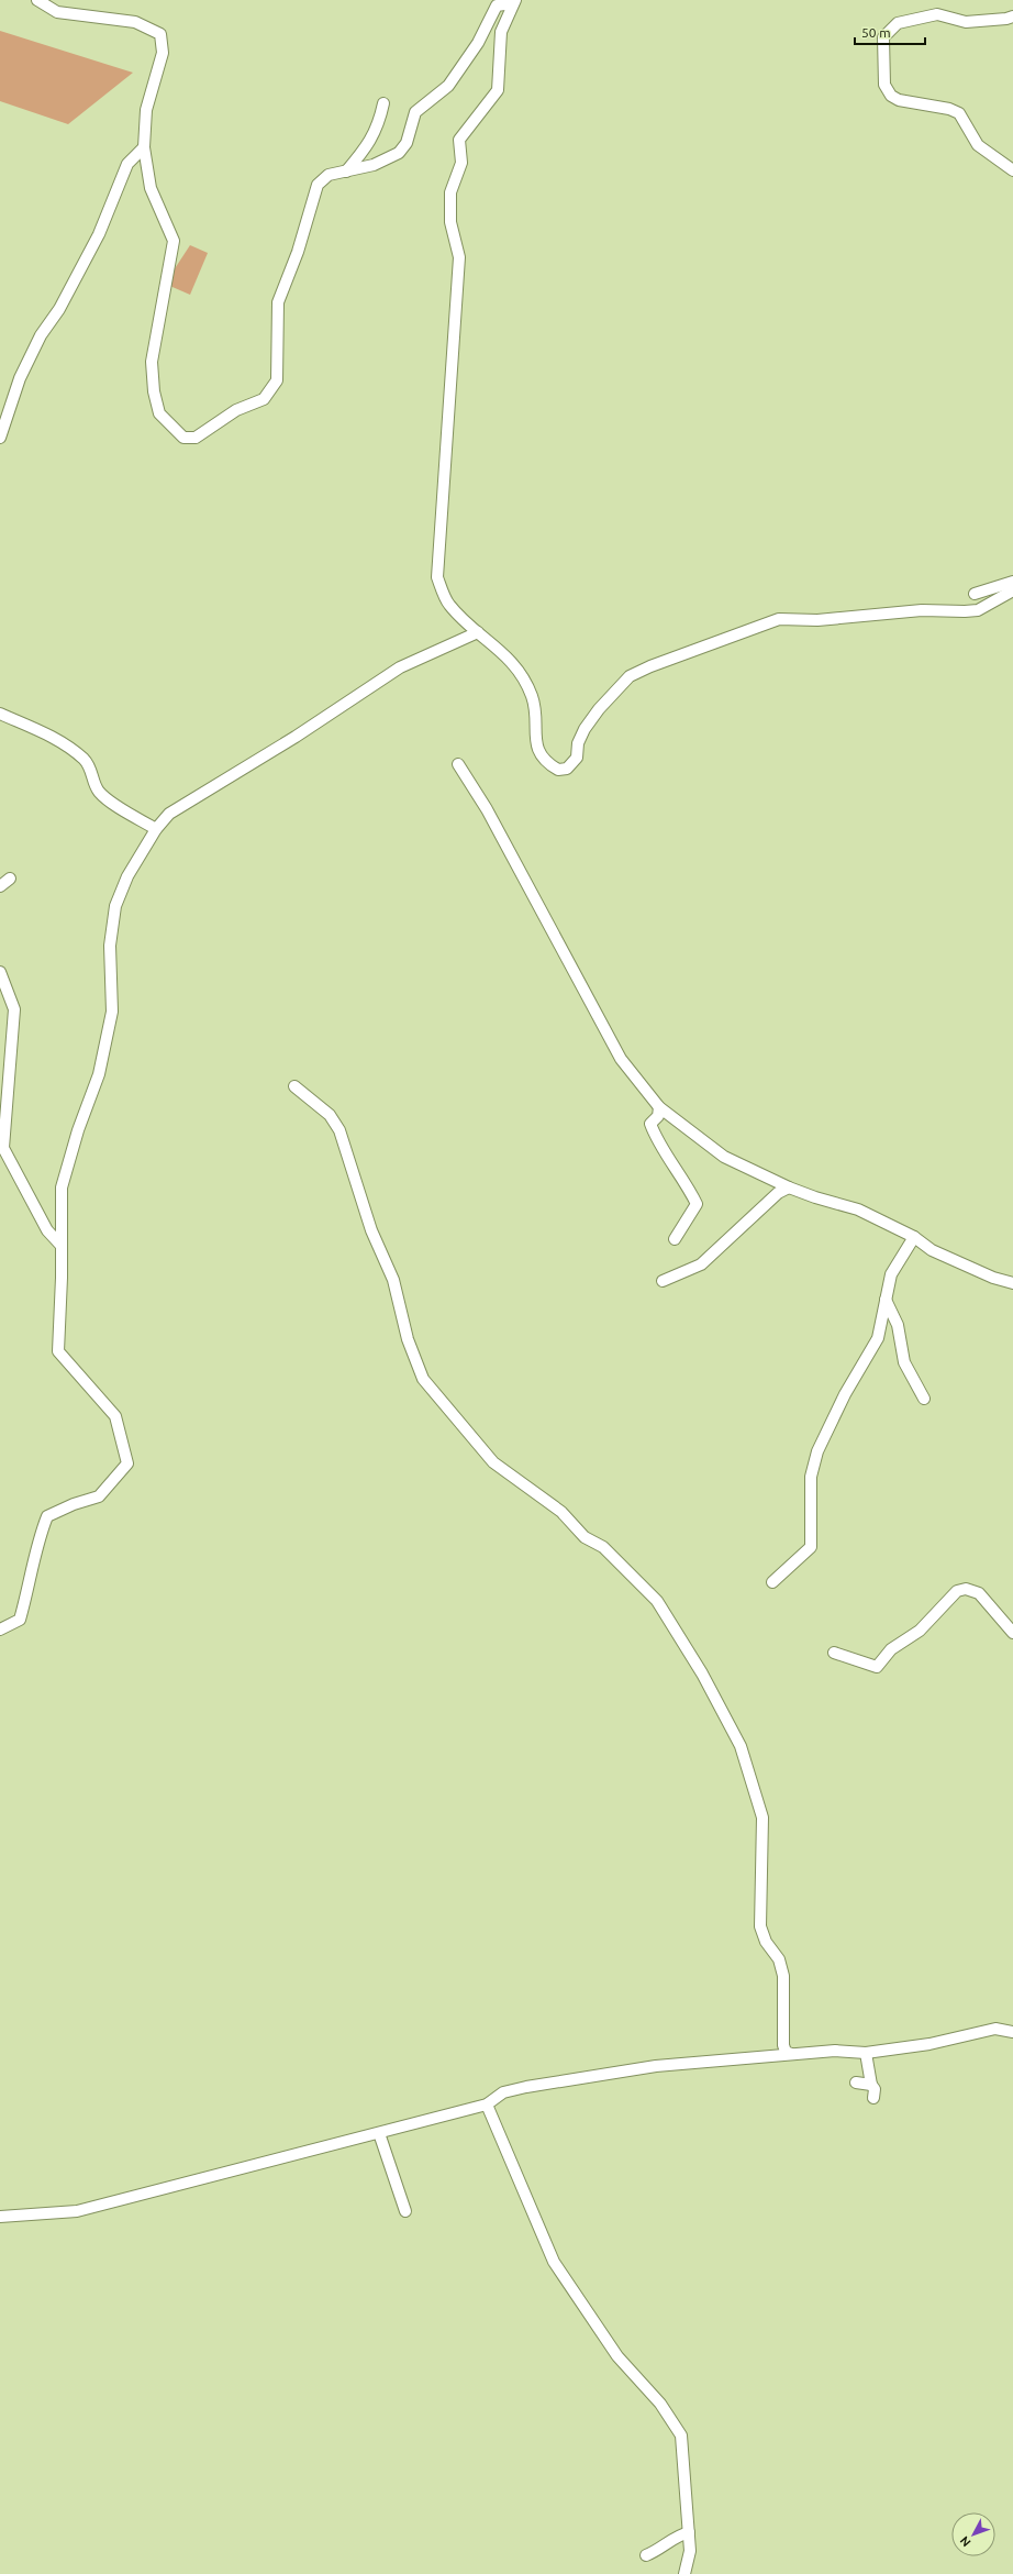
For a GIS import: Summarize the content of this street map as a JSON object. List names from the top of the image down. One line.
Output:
{"scale_bar":"50 m","north":"bottom left"}
